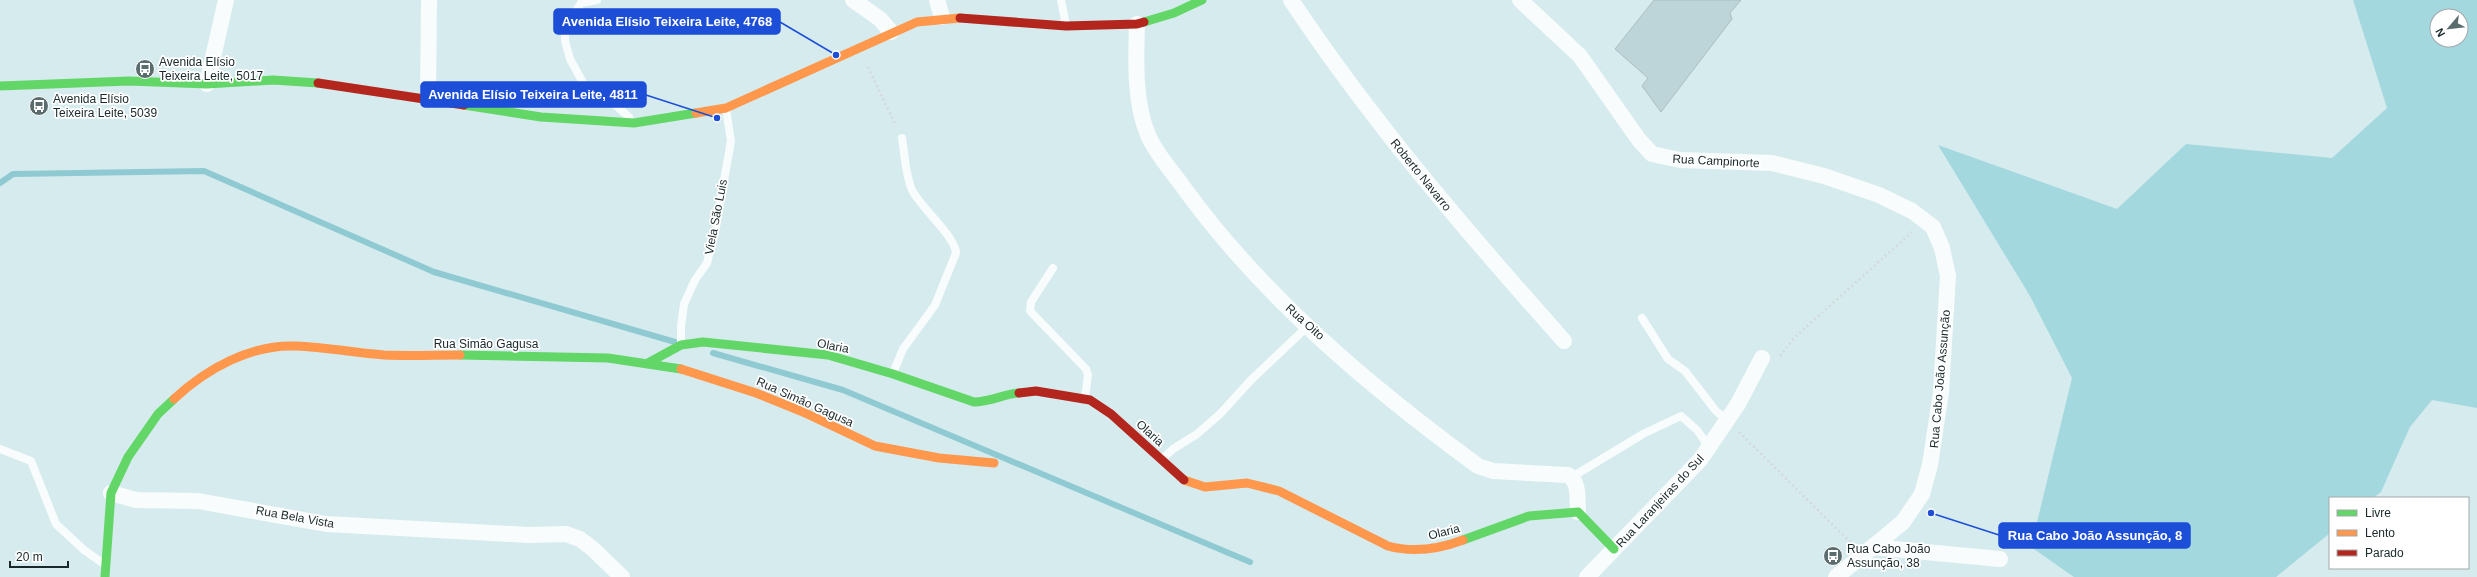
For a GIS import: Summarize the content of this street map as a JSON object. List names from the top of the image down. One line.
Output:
{"streets":{"street":["Rua Campinorte","Roberto Navarro","Rua Oito","Rua Simão Gagusa","Olaria","Rua Cabo João Assunção","Rua Laranjeiras do Sul","Rua Bela Vista"],"lane":["Viela São Luis"]},"crossings":[["Rua Campinorte","Rua Cabo João Assunção"],["Viela São Luis","Olaria"],["Rua Simão Gagusa","Olaria"],["Rua Simão Gagusa","Rua Bela Vista"]],"places":{"other":["Avenida Elísio Teixeira Leite, 4768","Avenida Elísio Teixeira Leite, 4811","Rua Cabo João Assunção, 8"],"bus stop":["Avenida Elísio Teixeira Leite, 5017","Avenida Elísio Teixeira Leite, 5039","Rua Cabo João Assunção, 38"]},"legend":["Livre","Lento","Parado"],"scale_bar":"20 m","north":"bottom left"}
